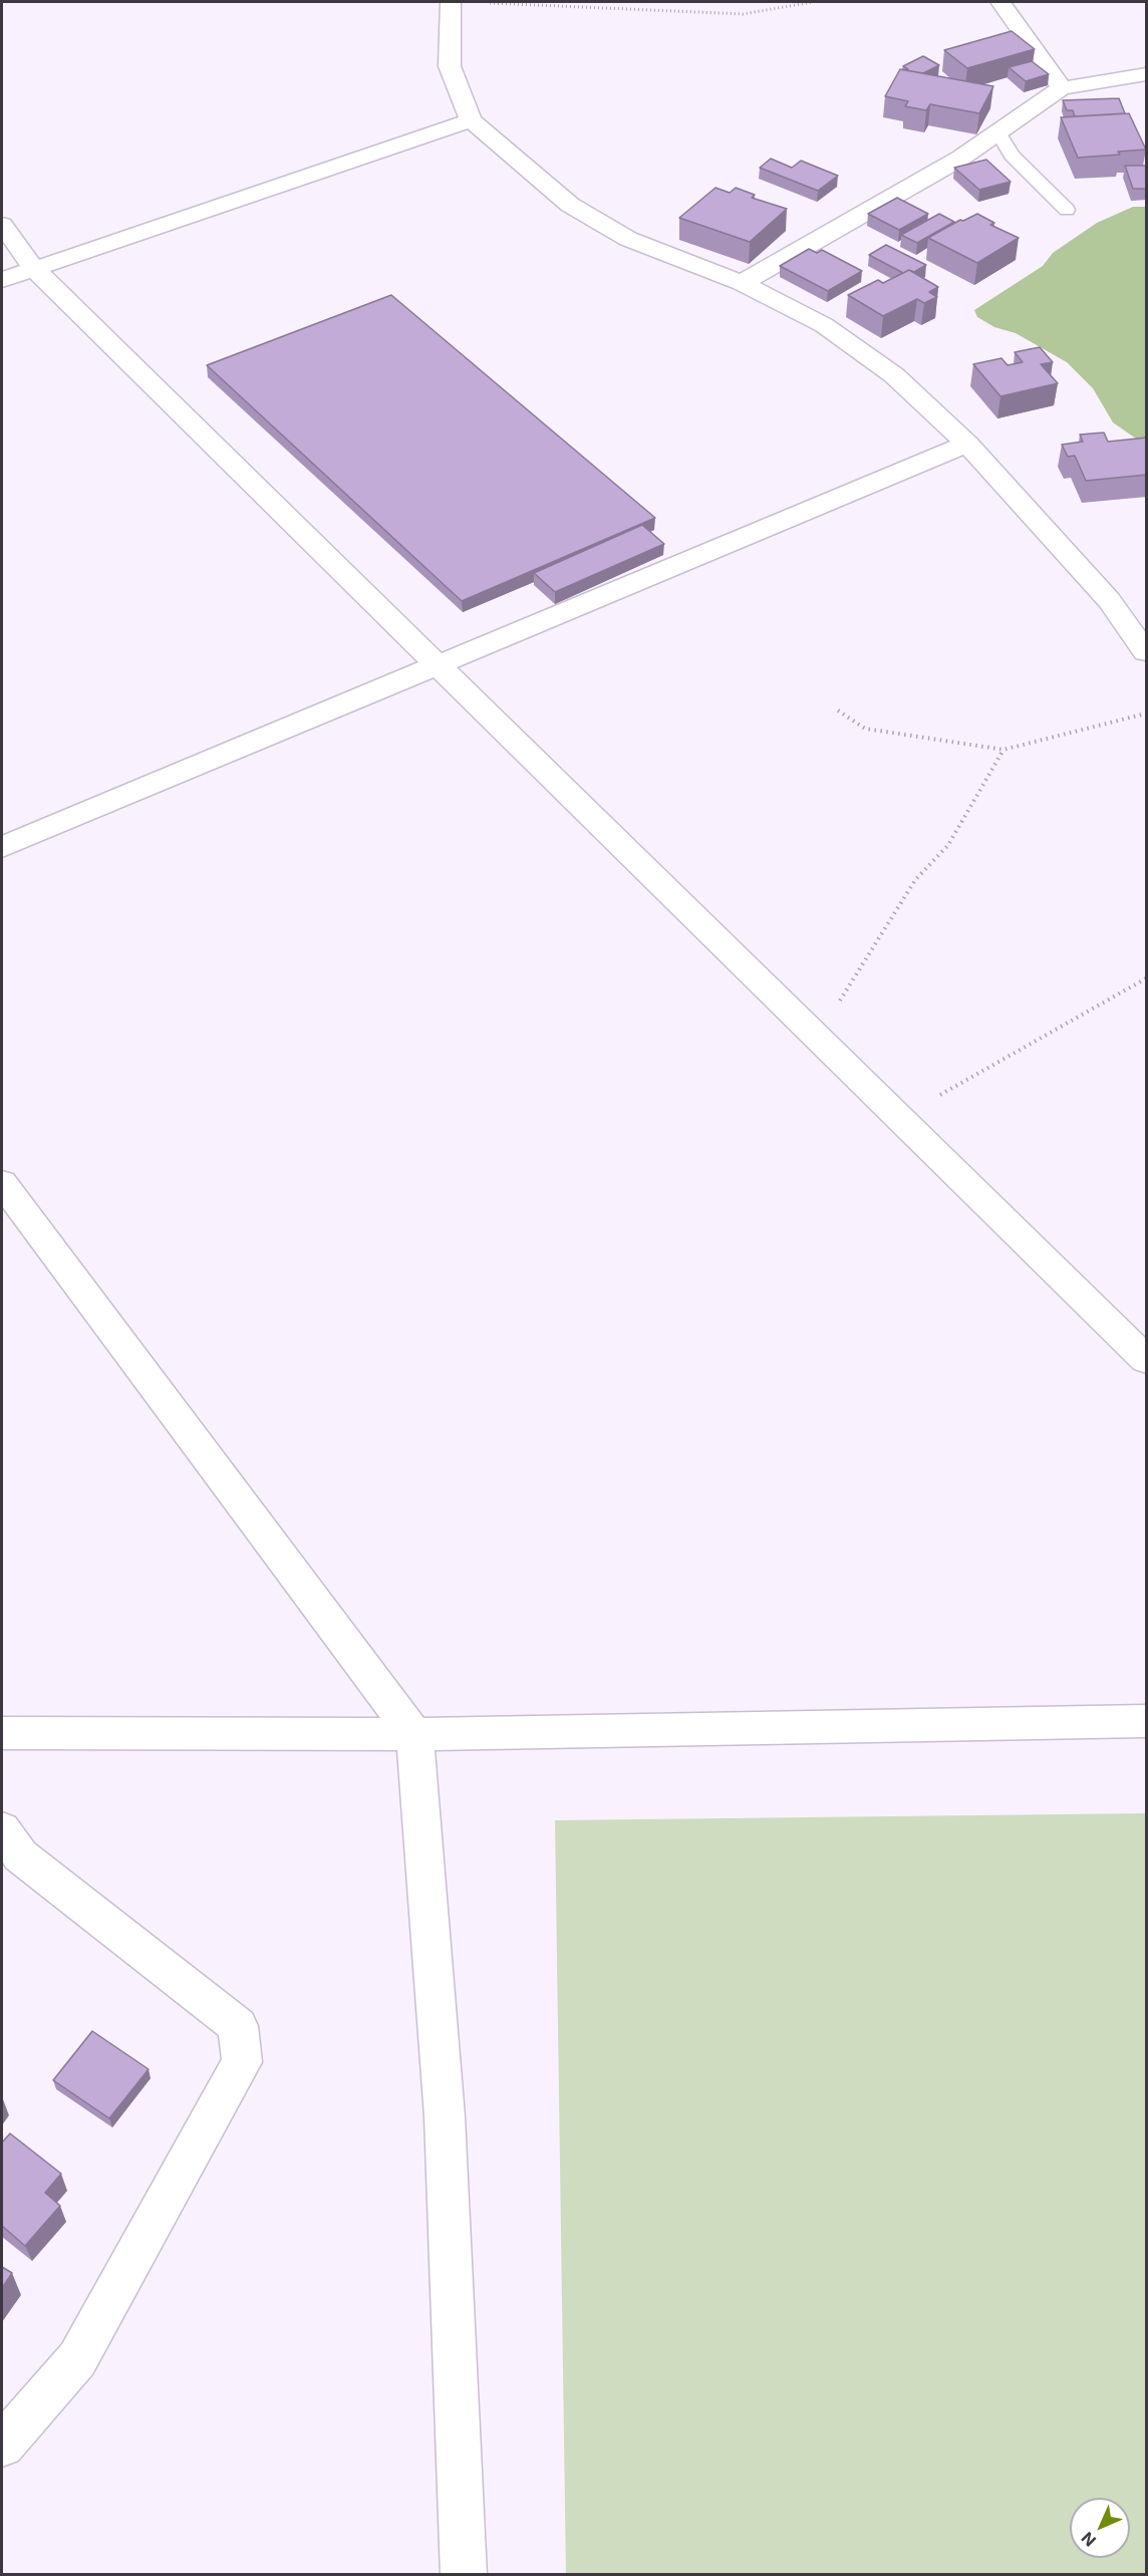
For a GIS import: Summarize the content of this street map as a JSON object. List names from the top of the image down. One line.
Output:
{"north":"bottom left"}
